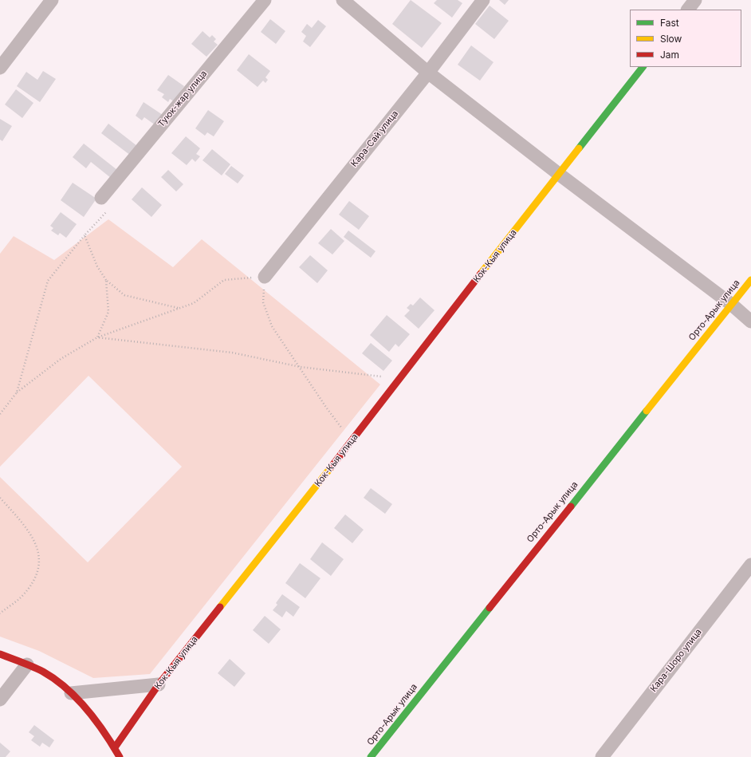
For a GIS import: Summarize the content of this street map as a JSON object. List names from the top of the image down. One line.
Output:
{"streets":{"street":["Туюк-жар улица","Кара-Сай улица","Кок-Кыя улица","Орто-Арык улица","Кара-Шоро улица"]},"legend":["Fast","Slow","Jam"]}
